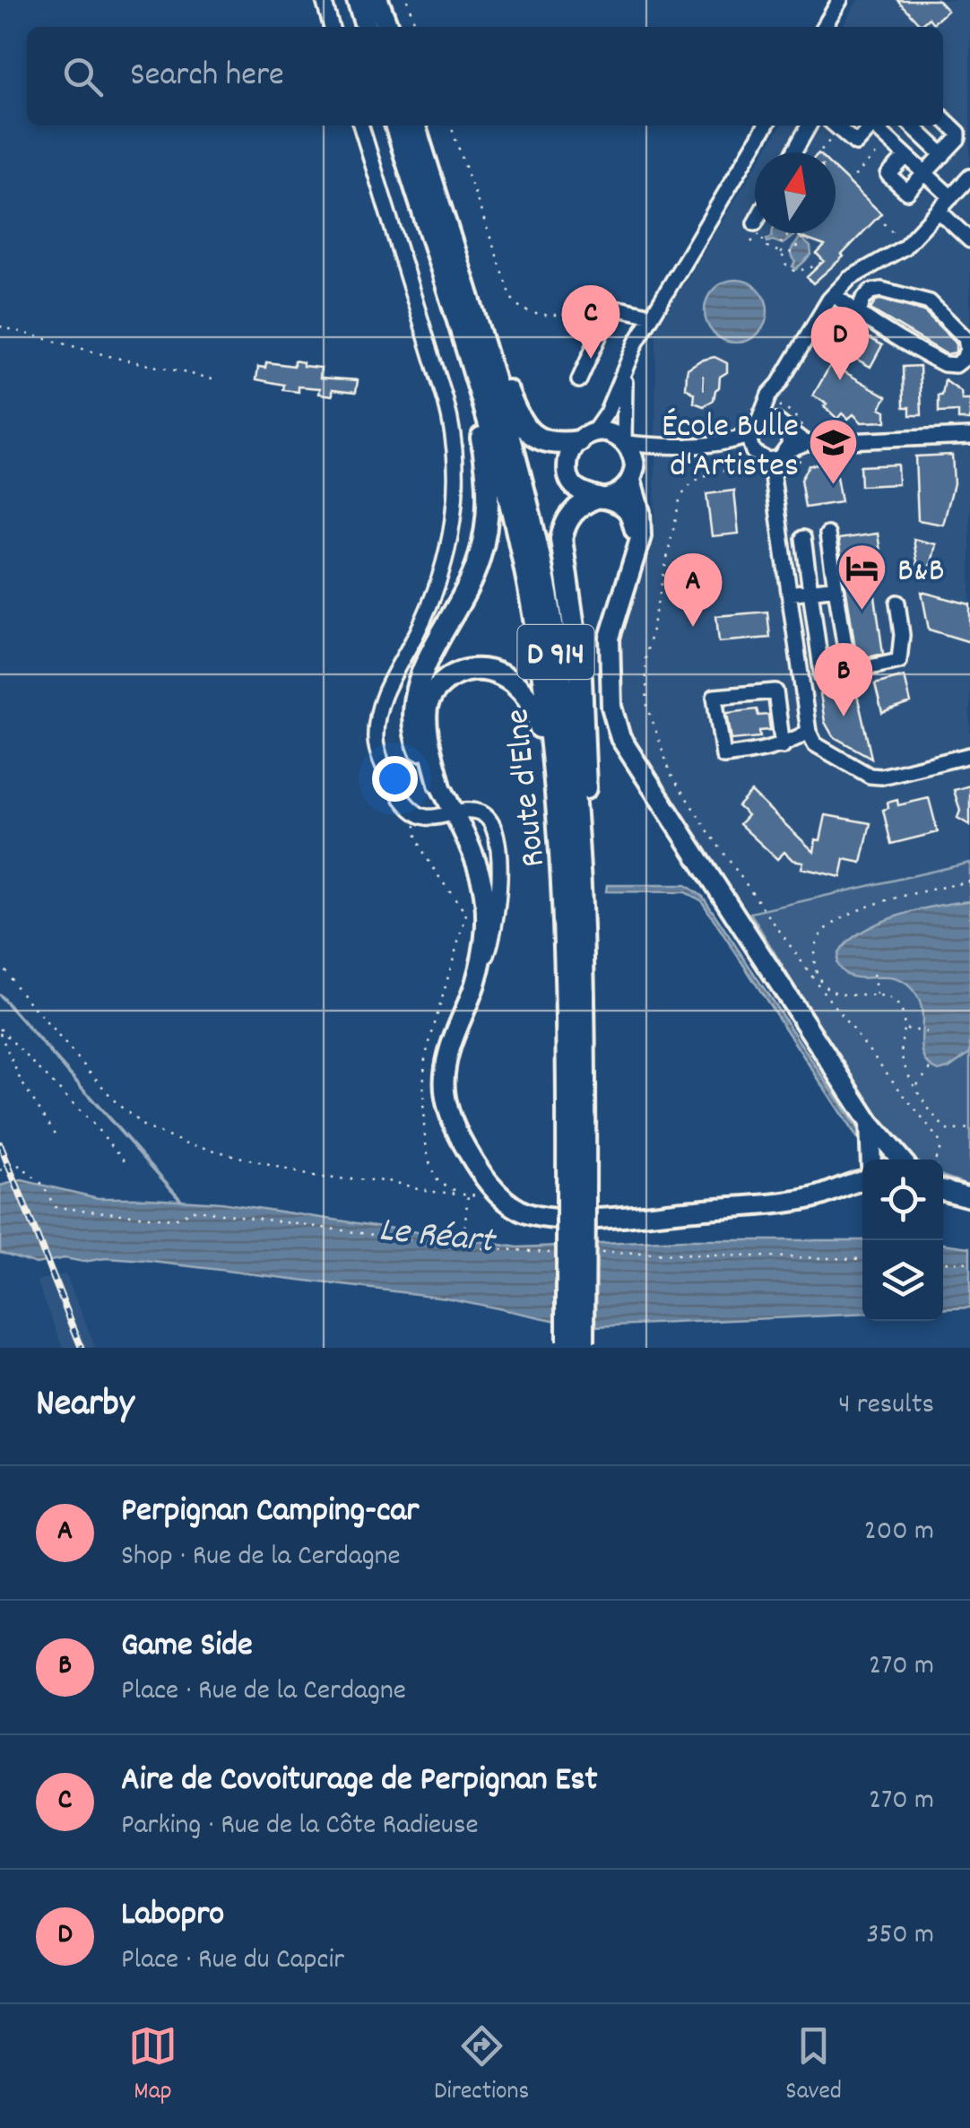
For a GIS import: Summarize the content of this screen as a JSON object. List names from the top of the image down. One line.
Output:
{"streets":{"highway":["D 914","Route d'Elne"]},"crossings":[["D 914","Route d'Elne"]],"water":["Le Réart"],"places":{"school or university":["École Bulle d'Artistes"],"hotel":["B&B"]},"house_numbers":["1"],"north":"top","page":{"search":"Search here","pins":["C","D","A","B"],"heading":["Nearby","4 results"],"list":[{"mark":"A","name":"Perpignan Camping-car","note":"Shop · Rue de la Cerdagne","value":"200 m"},{"mark":"B","name":"Game Side","note":"Place · Rue de la Cerdagne","value":"270 m"},{"mark":"C","name":"Aire de Covoiturage de Perpignan Est","note":"Parking · Rue de la Côte Radieuse","value":"270 m"},{"mark":"D","name":"Labopro","note":"Place · Rue du Capcir","value":"350 m"}],"nav":["Map","Directions","Saved"]}}
